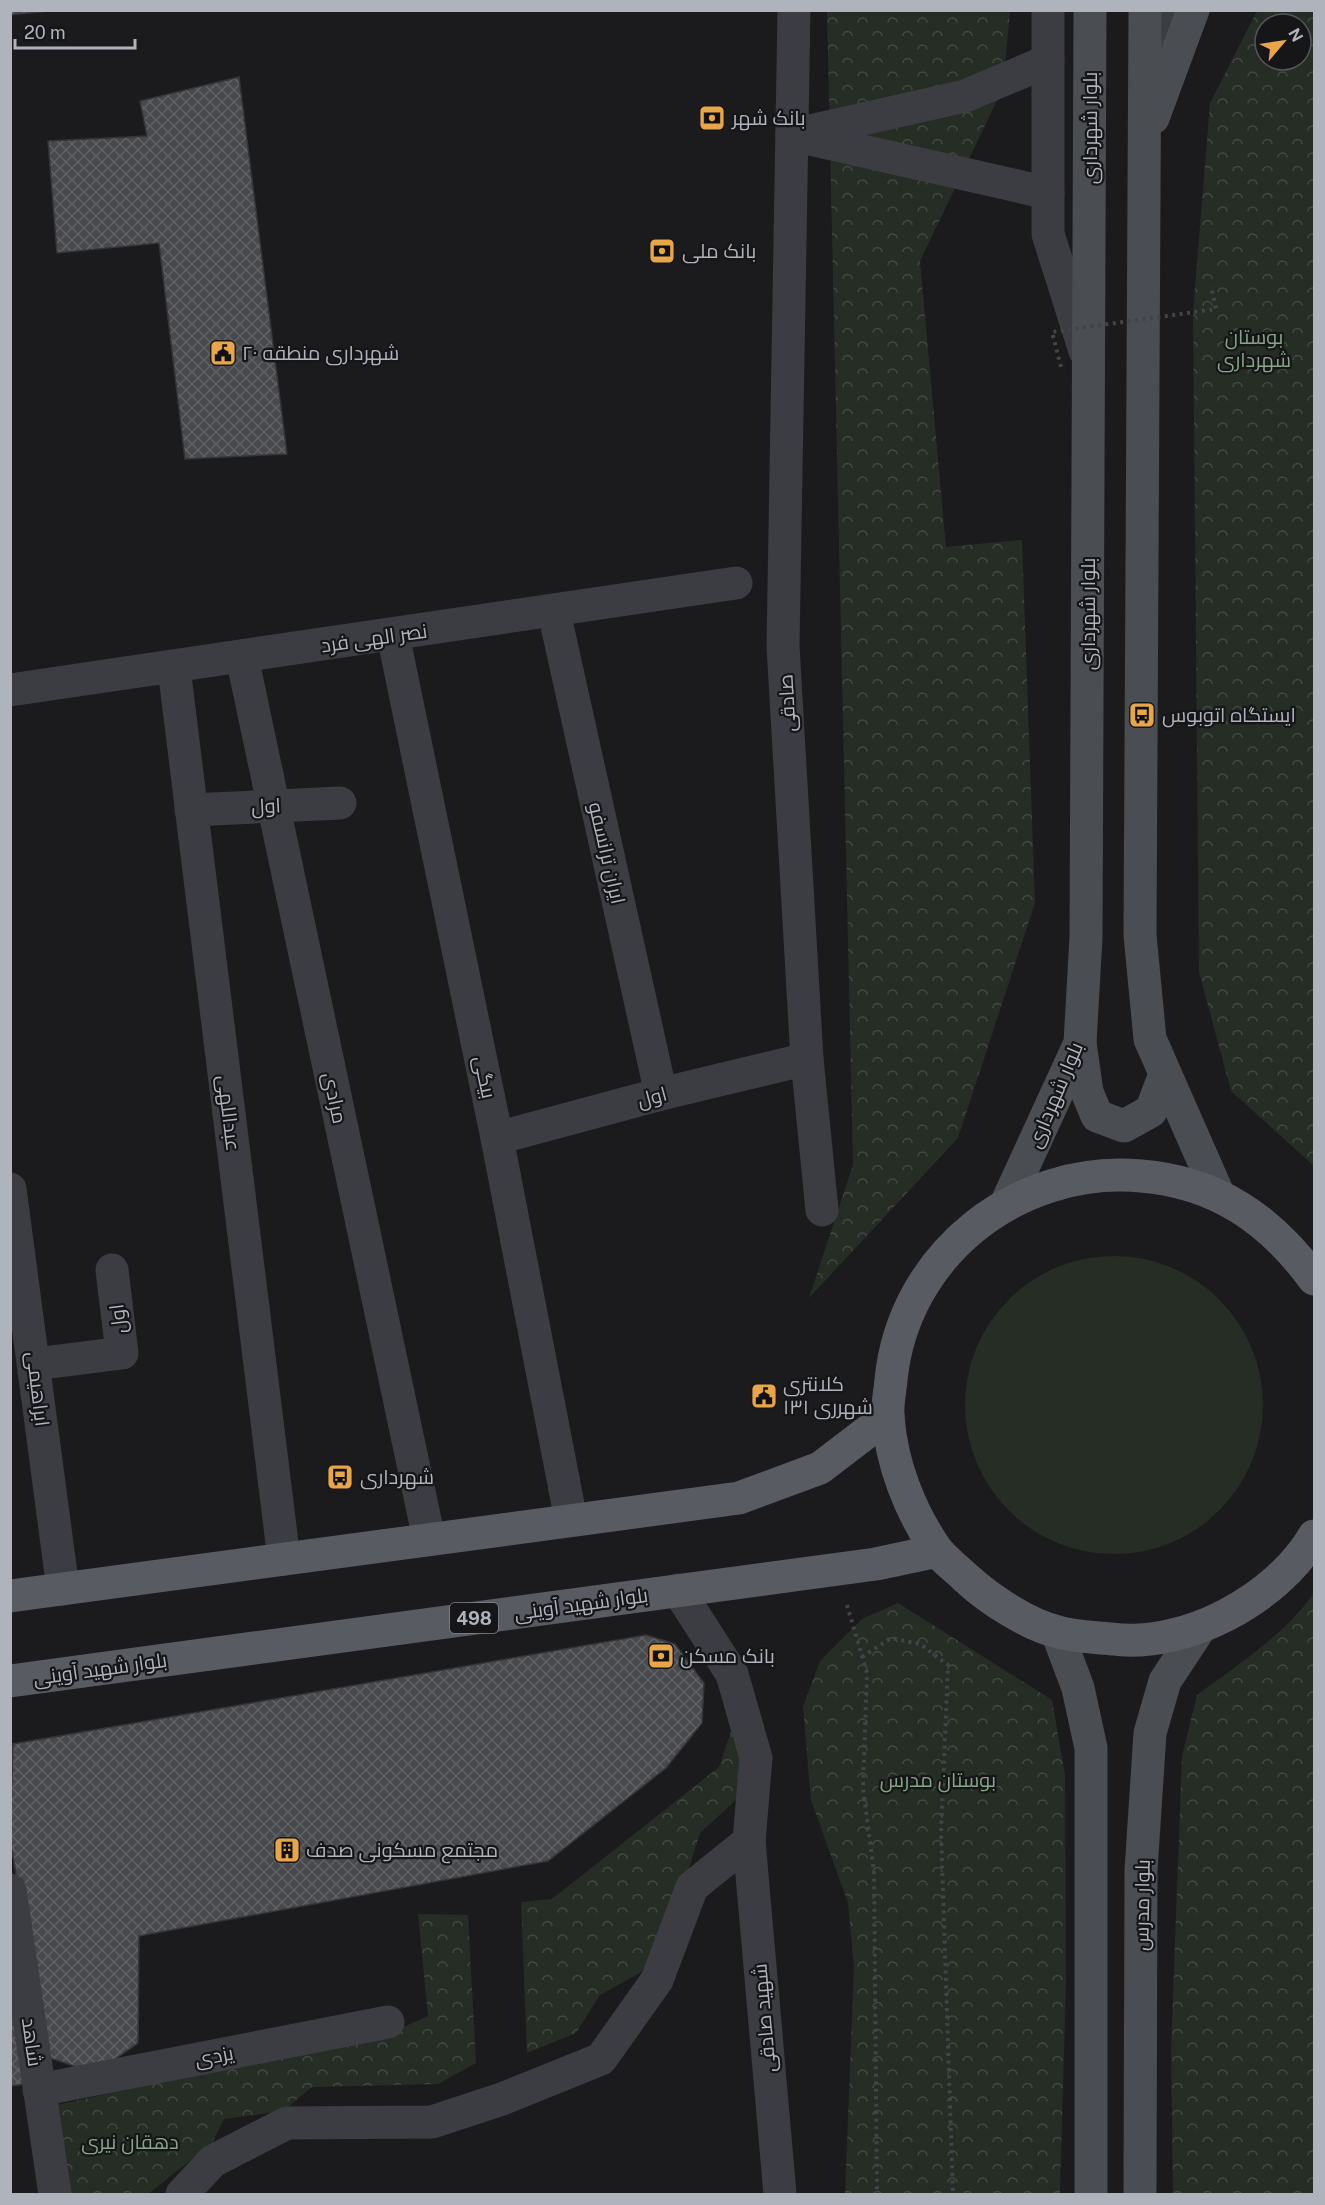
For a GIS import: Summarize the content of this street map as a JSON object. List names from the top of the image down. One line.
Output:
{"streets":{"main road":["بلوار شهرداری","بلوار شهید آوینی","498","بلوار مدرس"],"street":["نصر الهی فرد","صادقی","اول","ایران ترانسفو","بیگی","مرادی","عبداللهی","ابراهیمی","شهید صادقی","شاهد","یزدی"]},"crossings":[["نصر الهی فرد","ایران ترانسفو"],["نصر الهی فرد","بیگی"],["نصر الهی فرد","مرادی"],["نصر الهی فرد","عبداللهی"],["صادقی","اول"],["اول","ایران ترانسفو"],["اول","بیگی"],["اول","مرادی"],["اول","عبداللهی"],["اول","ابراهیمی"],["بلوار شهید آوینی","شهید صادقی"],["شاهد","یزدی"]],"parks":["بوستان شهرداری","بوستان مدرس","دهقان نیری"],"places":{"bank":["بانک شهر","بانک ملی","بانک مسکن"],"public building":["شهرداری منطقه ۲۰","کلانتری ۱۳۱ شهرری"],"bus stop":["ایستگاه اتوبوس","شهرداری"],"building":["مجتمع مسکونی صدف"]},"scale_bar":"20 m","north":"top right"}
